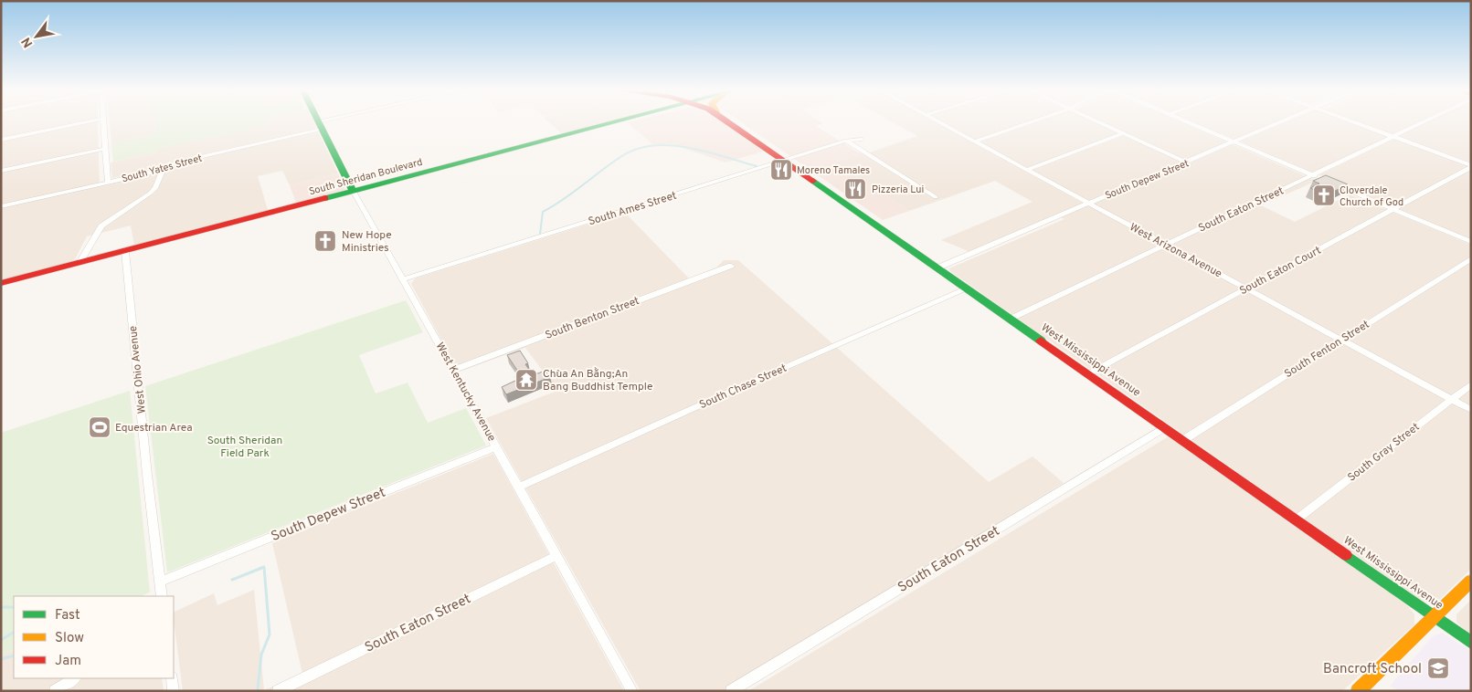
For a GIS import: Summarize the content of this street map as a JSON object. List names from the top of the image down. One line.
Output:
{"streets":{"main road":["South Sheridan Boulevard","West Mississippi Avenue","West Kentucky Avenue"],"street":["South Yates Street","South Depew Street","South Ames Street","South Eaton Street","West Arizona Avenue","South Eaton Court","South Benton Street","South Fenton Street","West Ohio Avenue","South Chase Street","South Gray Street"]},"crossings":[["South Yates Street","West Kentucky Avenue"],["South Sheridan Boulevard","West Ohio Avenue"],["South Sheridan Boulevard","West Kentucky Avenue"],["South Depew Street","West Arizona Avenue"],["South Depew Street","West Mississippi Avenue"],["South Depew Street","West Ohio Avenue"],["South Depew Street","West Kentucky Avenue"],["South Ames Street","West Mississippi Avenue"],["South Ames Street","West Kentucky Avenue"],["South Eaton Street","West Arizona Avenue"],["South Eaton Street","West Mississippi Avenue"],["South Eaton Street","West Kentucky Avenue"],["West Arizona Avenue","South Eaton Court"],["West Arizona Avenue","South Fenton Street"],["West Arizona Avenue","South Gray Street"],["South Eaton Court","West Mississippi Avenue"],["South Benton Street","West Kentucky Avenue"],["South Fenton Street","West Mississippi Avenue"],["West Mississippi Avenue","South Chase Street"],["West Mississippi Avenue","South Gray Street"],["South Chase Street","West Kentucky Avenue"]],"parks":["South Sheridan Field Park"],"places":{"restaurant":["Moreno Tamales","Pizzeria Lui"],"church":["Cloverdale Church of God","New Hope Ministries"],"temple":["Chùa An Bằng;An Bang Buddhist Temple"],"sports":["Equestrian Area"],"school or university":["Bancroft School"]},"legend":["Fast","Slow","Jam"],"north":"bottom left"}
